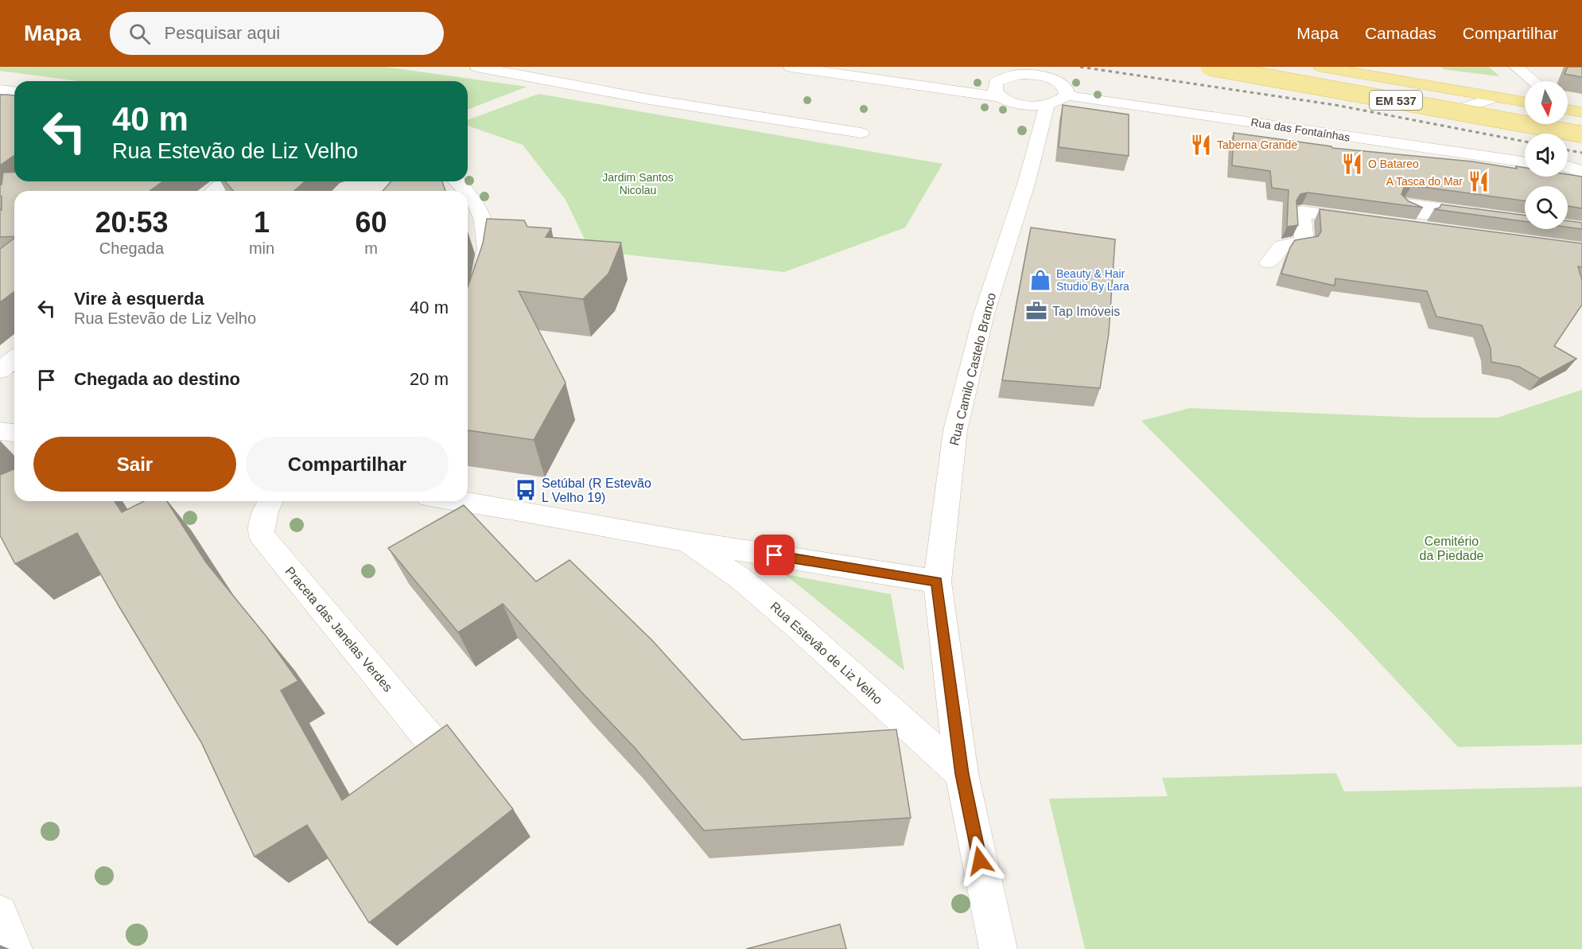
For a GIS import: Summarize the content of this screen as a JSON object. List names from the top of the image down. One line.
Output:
{"streets":{"main road":["EM 537"],"street":["Rua das Fontaínhas","Rua Camilo Castelo Branco","Praceta das Janelas Verdes","Rua Estevão de Liz Velho"]},"crossings":[["Rua das Fontaínhas","Rua Camilo Castelo Branco"],["Rua Camilo Castelo Branco","Rua Estevão de Liz Velho"]],"parks":["Jardim Santos Nicolau","Cemitério da Piedade"],"places":{"restaurant":["Taberna Grande","O Batareo","A Tasca do Mar"],"shop":["Beauty & Hair Studio By Lara"],"office":["Tap Imóveis"],"bus stop":["Setúbal (R Estevão L Velho 19)"]},"north":"bottom","page":{"header":"Mapa","search":"Pesquisar aqui","nav":["Mapa","Camadas","Compartilhar"],"turn":["40 m","Rua Estevão de Liz Velho"],"eta":["20:53","Chegada","1","min","60","m"],"list":[{"name":"Vire à esquerda","note":"Rua Estevão de Liz Velho","value":"40 m"},{"name":"Chegada ao destino","value":"20 m"}],"buttons":["Sair","Compartilhar"]}}
